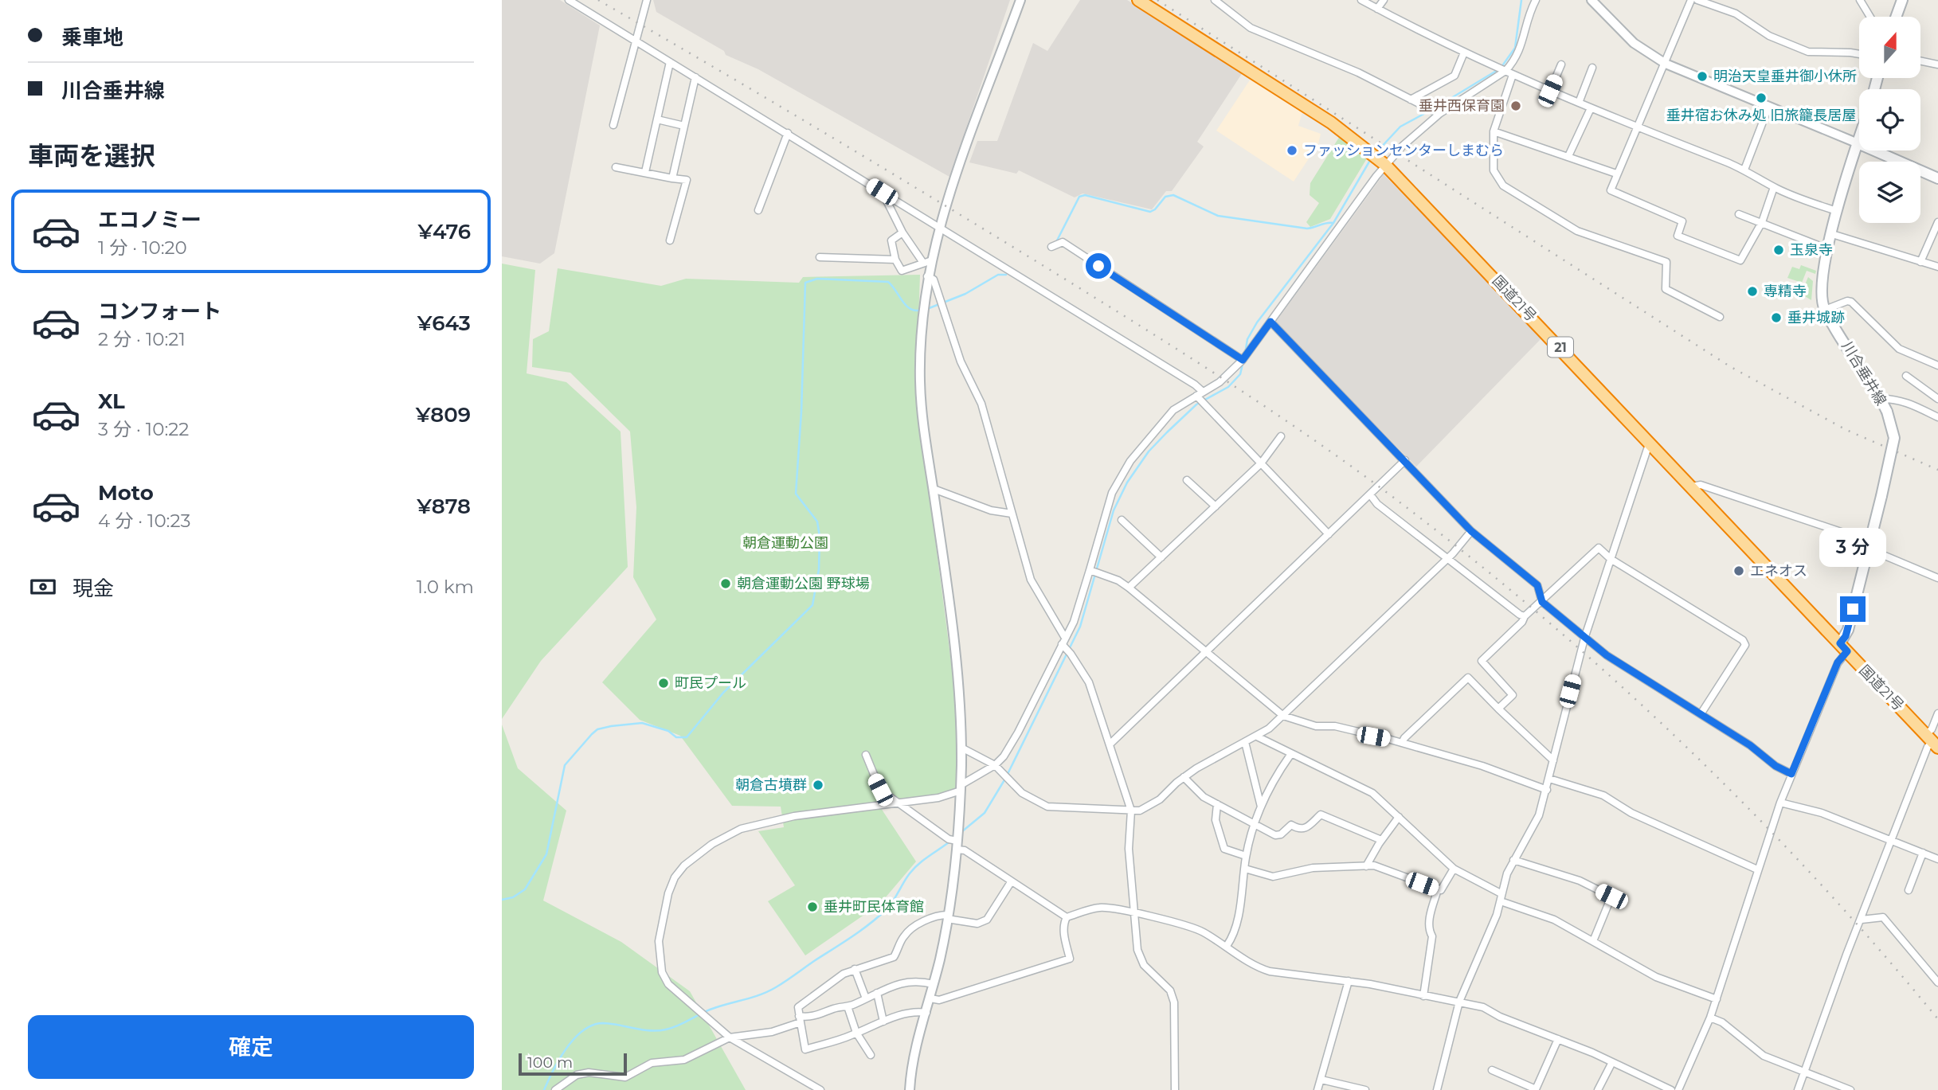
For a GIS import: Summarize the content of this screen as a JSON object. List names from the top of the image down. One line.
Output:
{"streets":{"highway":["国道21号","21"],"main road":["川合垂井線"]},"crossings":[["国道21号","川合垂井線"]],"parks":["朝倉運動公園"],"places":["明治天皇垂井御小休所","垂井宿お休み処 旧旅籠長居屋","垂井西保育園","ファッションセンターしまむら","玉泉寺","専精寺","垂井城跡","エネオス","朝倉運動公園 野球場","町民プール","朝倉古墳群","垂井町民体育館"],"scale_bar":"100 m","north":"top","page":{"banner":["乗車地","川合垂井線"],"heading":"車両を選択","list":[{"name":"エコノミー","note":"1 分 · 10:20","value":"¥476"},{"name":"コンフォート","note":"2 分 · 10:21","value":"¥643"},{"name":"XL","note":"3 分 · 10:22","value":"¥809"},{"name":"Moto","note":"4 分 · 10:23","value":"¥878"}],"bubble":"3 分","pay":["現金","1.0 km"],"buttons":"確定","scale":"100 m"}}
